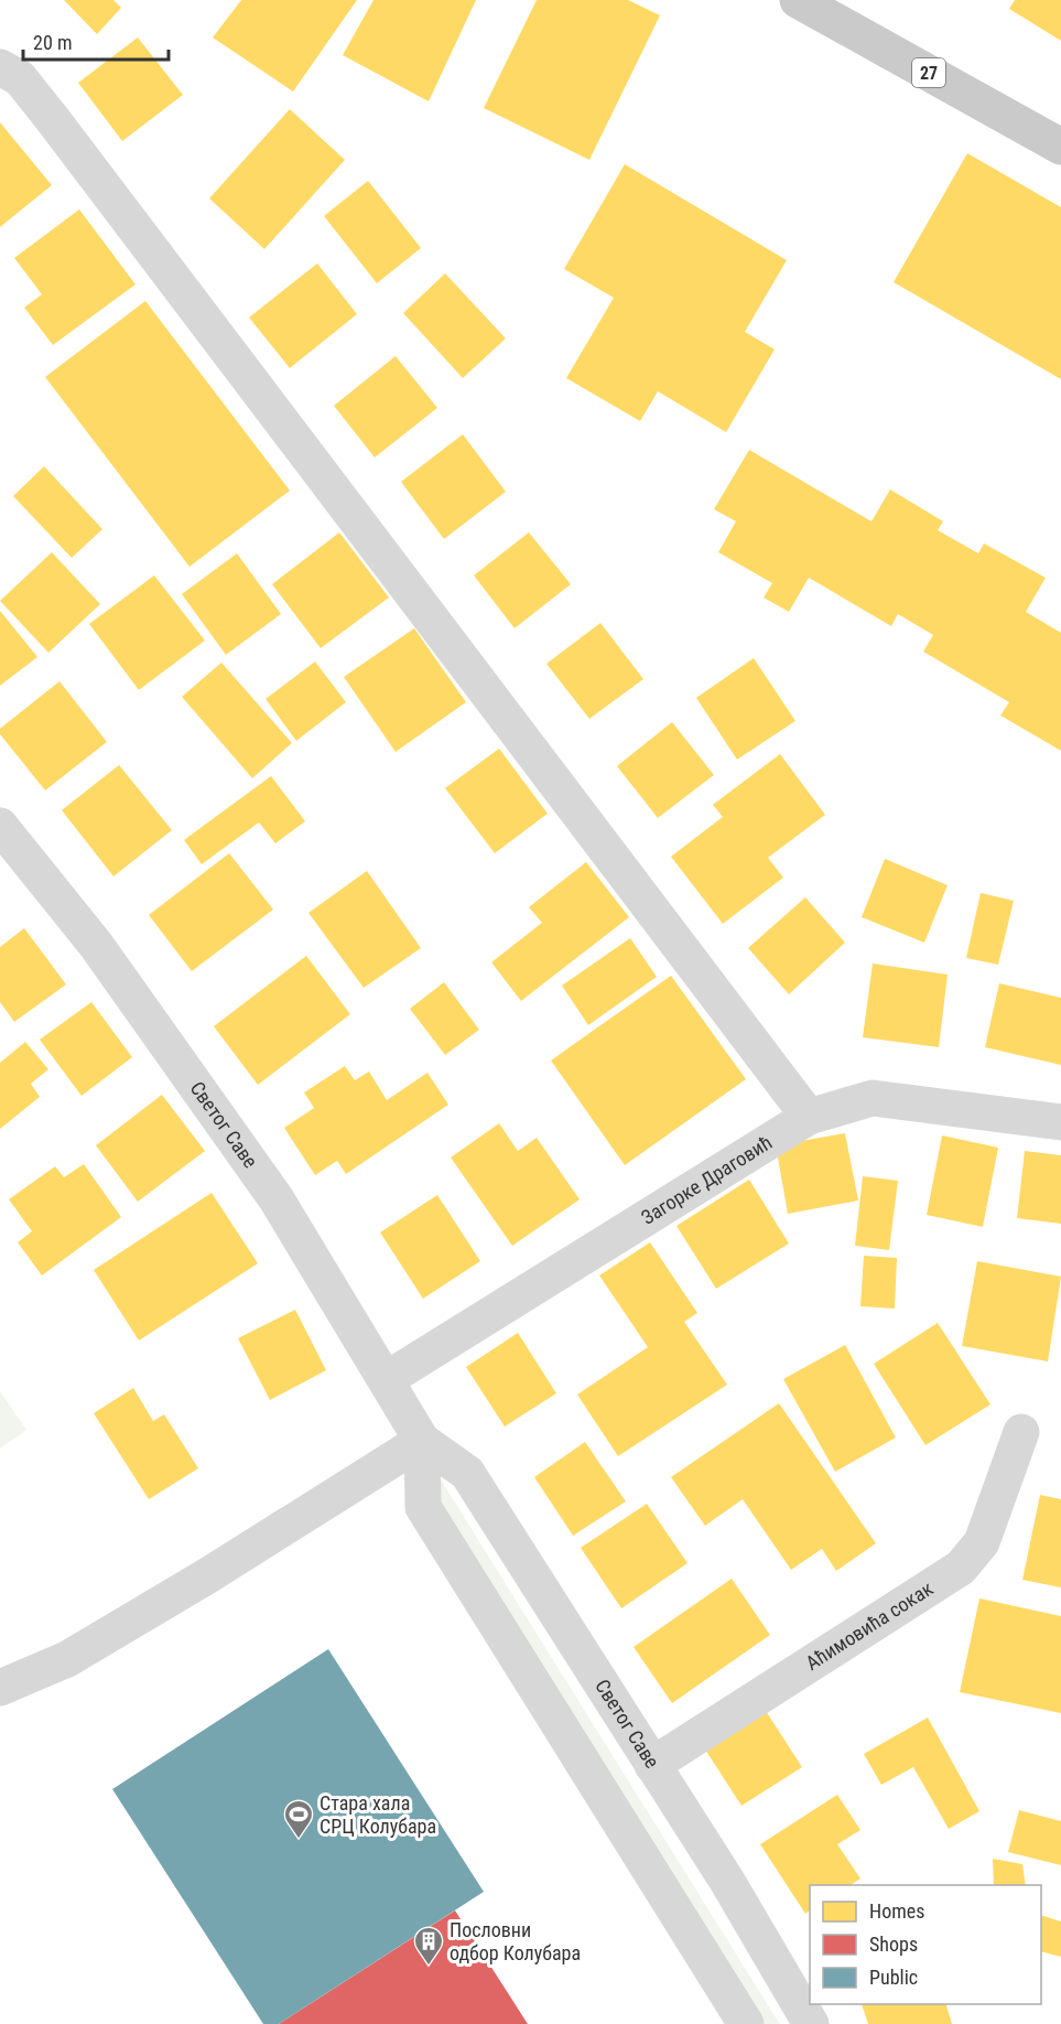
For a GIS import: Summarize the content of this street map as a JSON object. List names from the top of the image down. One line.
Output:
{"streets":{"main road":["27"],"street":["Светог Саве","Загорке Драговић","Аћимовића сокак"]},"crossings":[["Светог Саве","Загорке Драговић"],["Светог Саве","Аћимовића сокак"]],"places":{"sports":["Стара хала СРЦ Колубара"],"building":["Пословни одбор Колубара"]},"legend":["Homes","Shops","Public"],"scale_bar":"20 m"}
